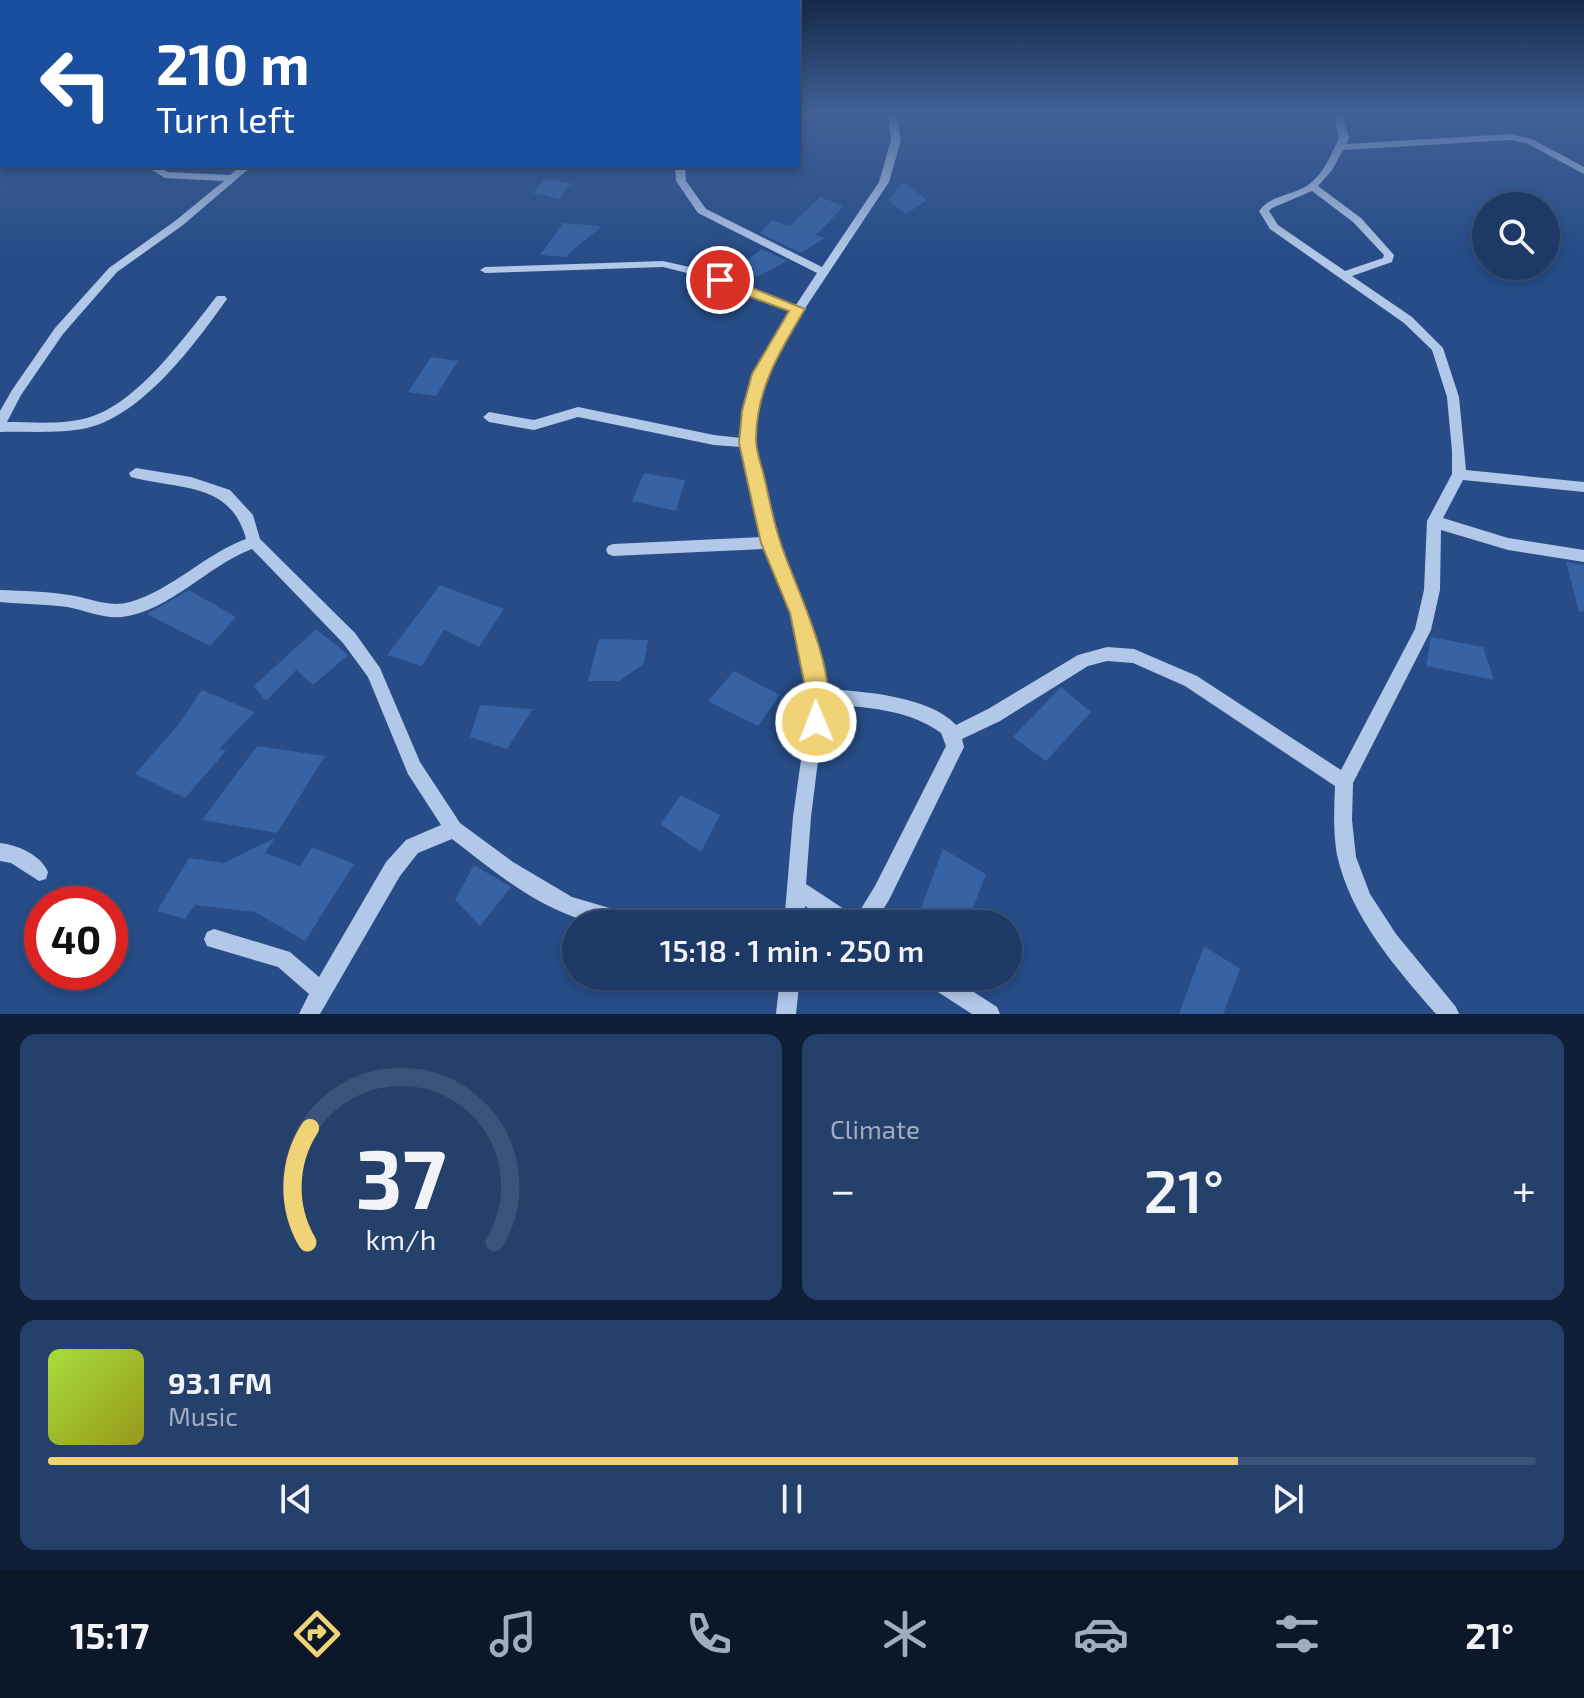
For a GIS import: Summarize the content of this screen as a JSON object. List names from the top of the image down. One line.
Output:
{"page":{"turn":["210 m","Turn left"],"limit":"40","trip":"15:18 · 1 min · 250 m","tile":"Climate","heat":["−","21°","+"],"song":["93.1 FM","Music"],"tabs":["15:17","21°"],"gauge":["37","km/h"]}}
